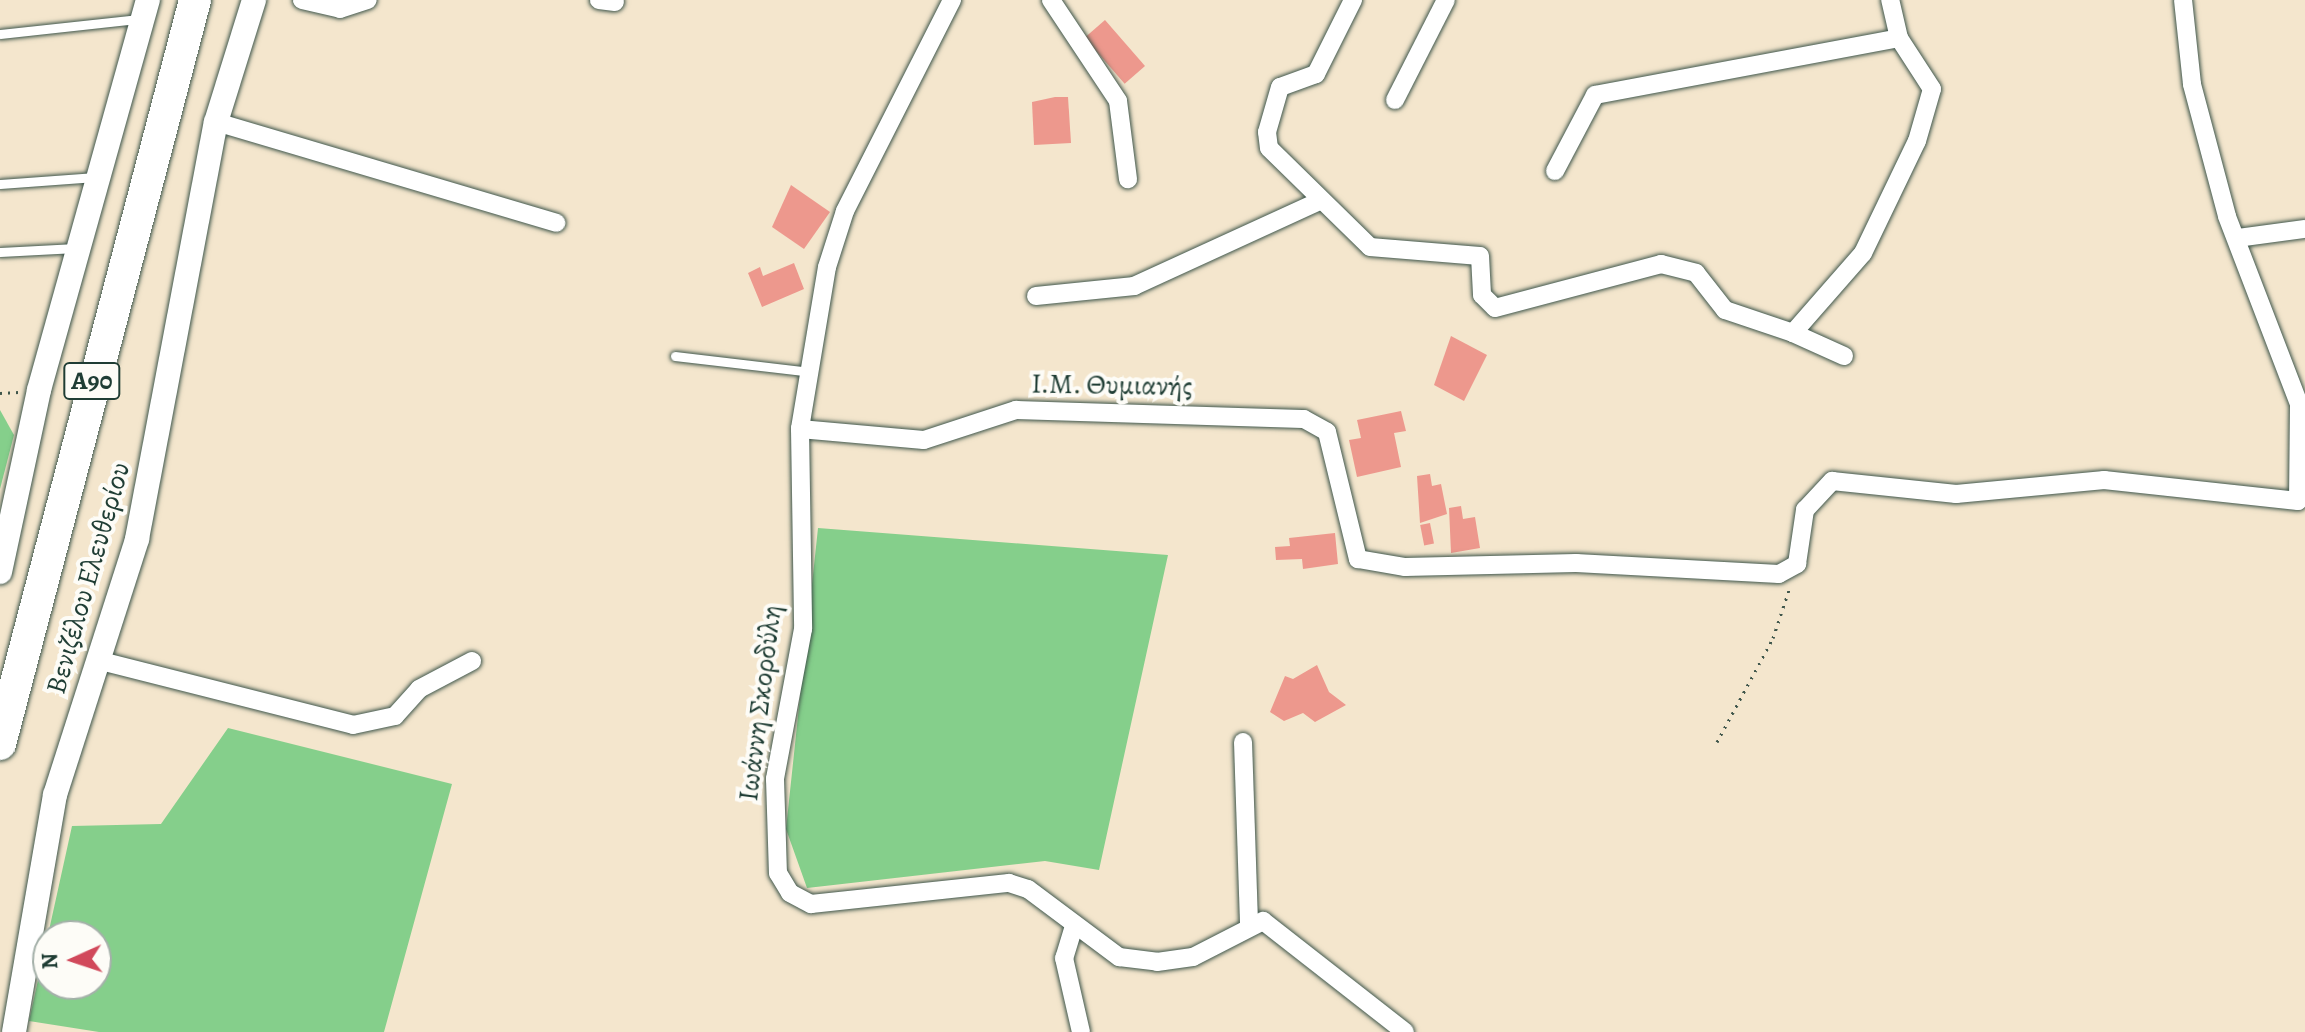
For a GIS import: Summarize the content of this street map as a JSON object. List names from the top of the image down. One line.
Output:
{"streets":{"highway":["Α90"],"street":["Ι.Μ. Θυμιανής","Βενιζέλου Ελευθερίου","Ιωάννη Σκορδύλη"]},"crossings":[["Ι.Μ. Θυμιανής","Ιωάννη Σκορδύλη"]],"north":"left"}
